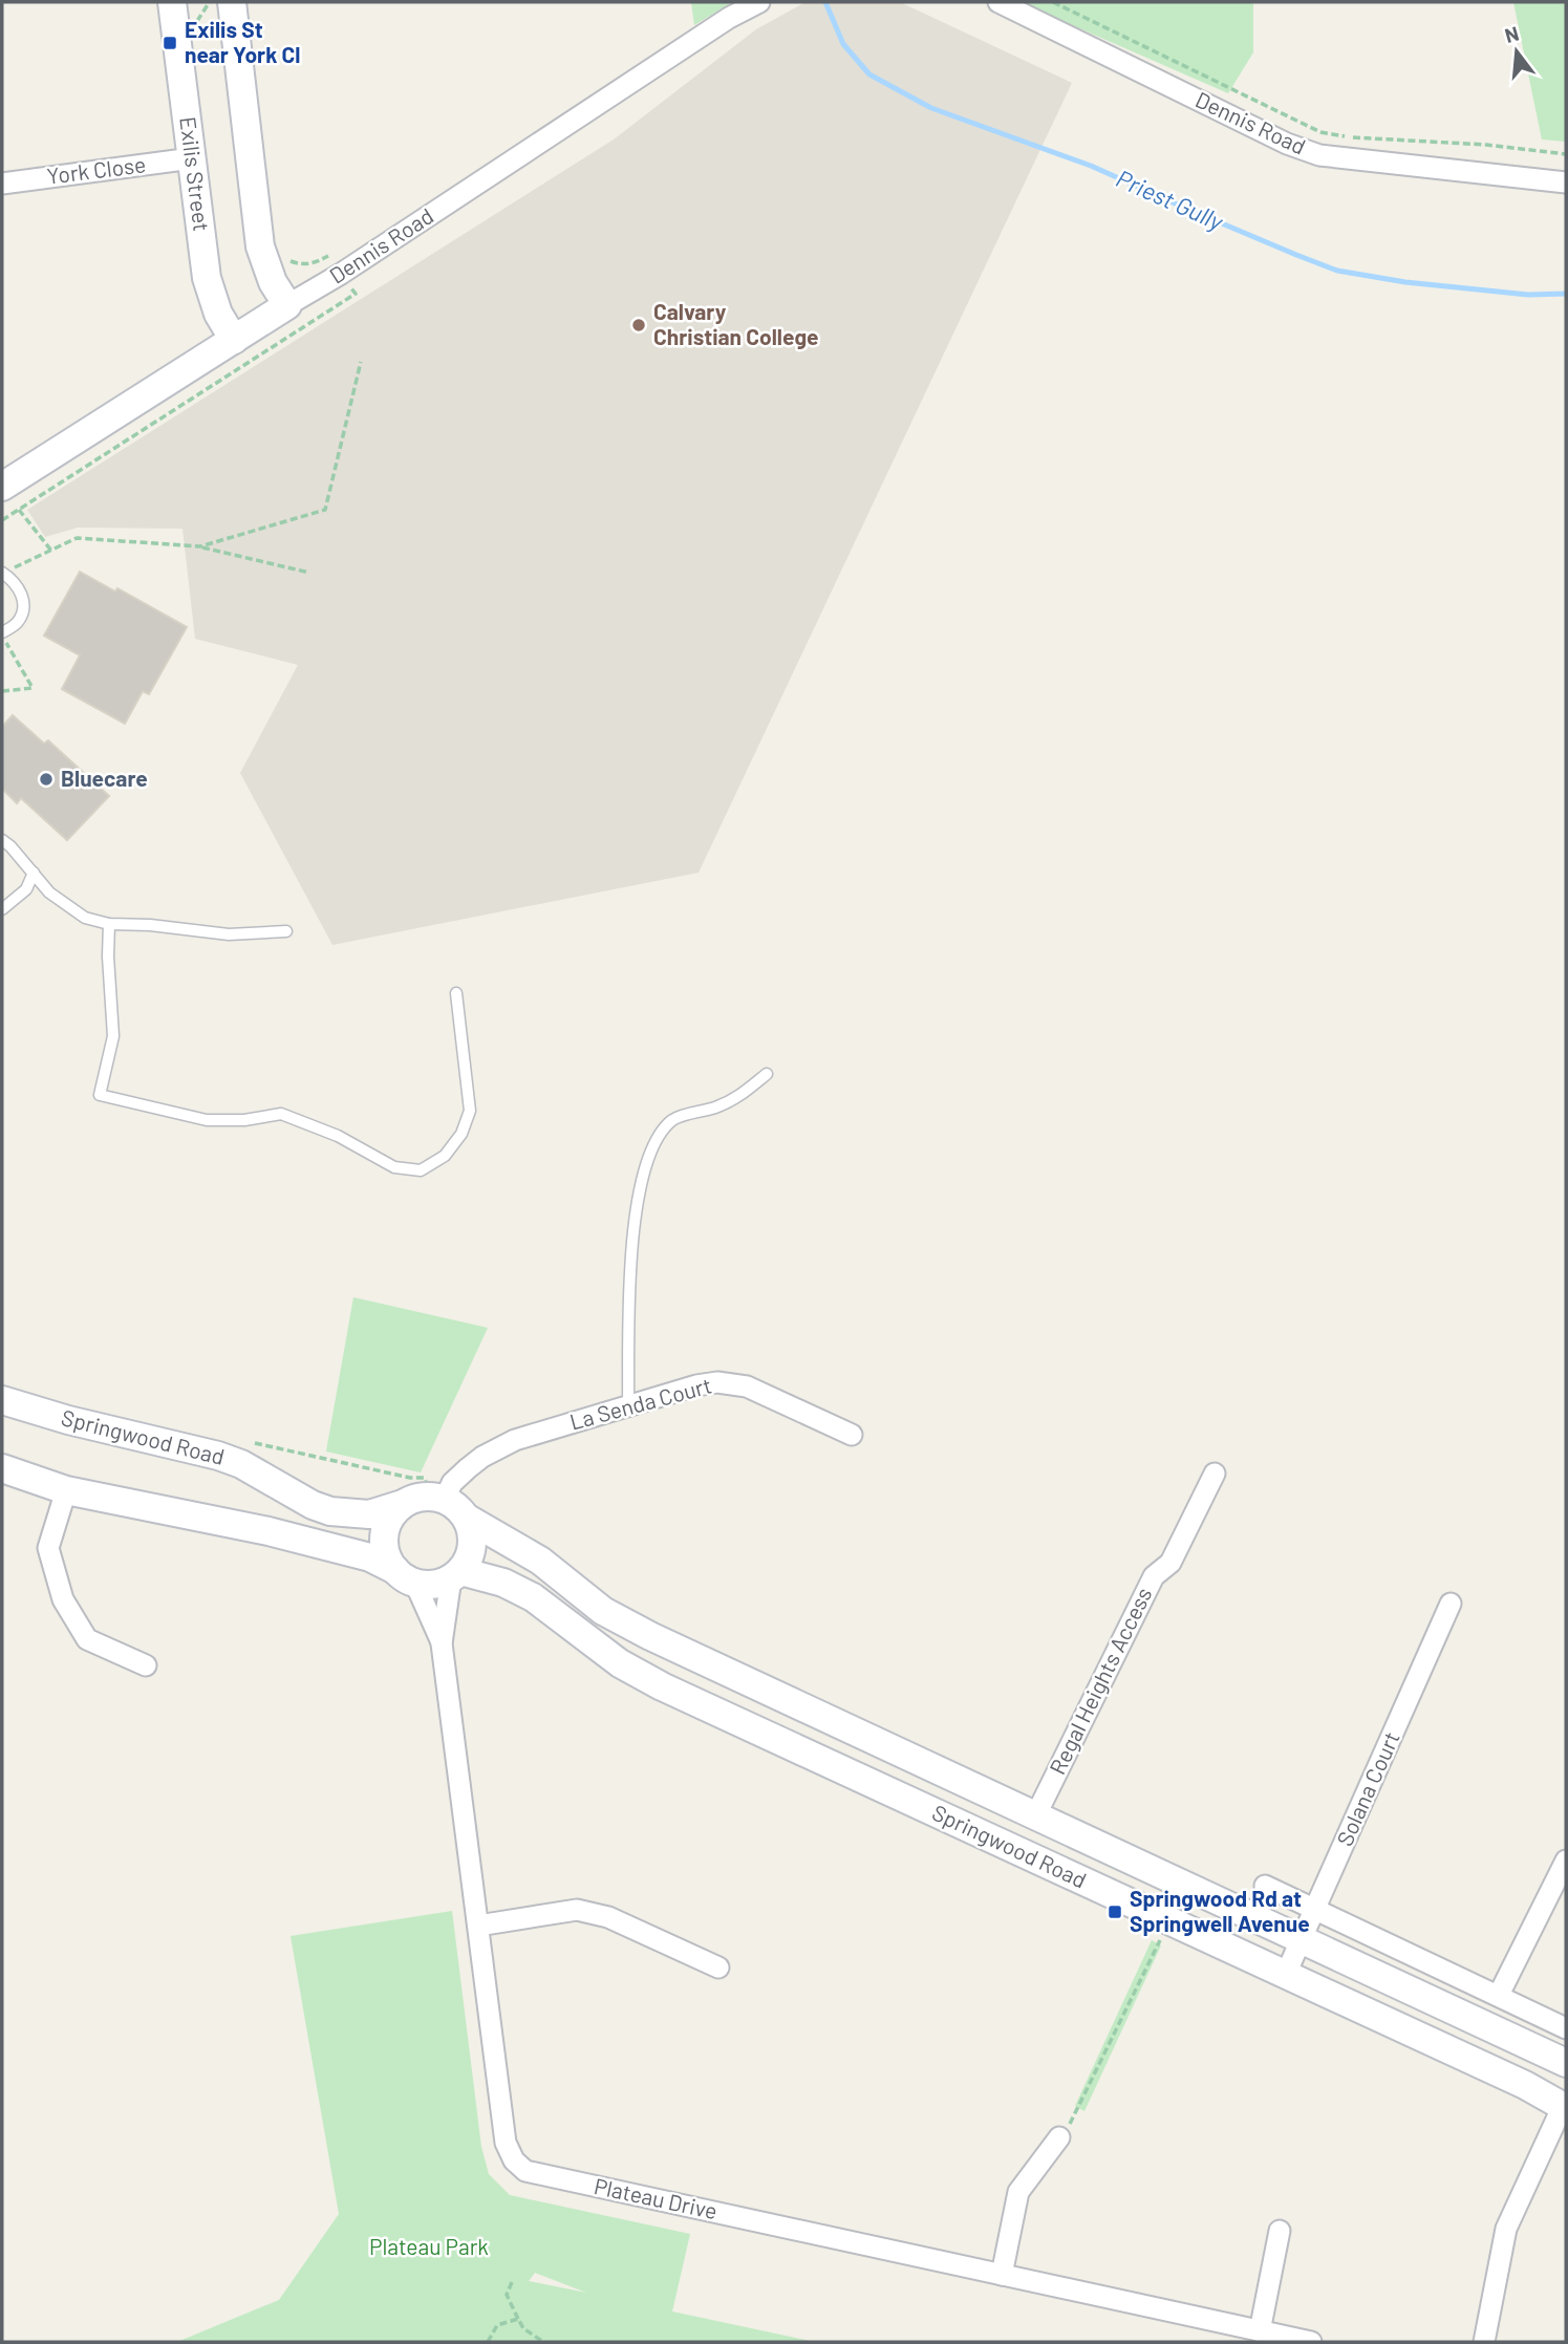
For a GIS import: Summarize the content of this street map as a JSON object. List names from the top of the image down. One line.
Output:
{"streets":{"main road":["Dennis Road","Exilis Street","Springwood Road"],"street":["York Close","La Senda Court","Regal Heights Access","Solana Court","Plateau Drive"]},"crossings":[["Dennis Road","Exilis Street"],["York Close","Exilis Street"],["La Senda Court","Springwood Road"],["La Senda Court","Plateau Drive"],["Springwood Road","Regal Heights Access"],["Springwood Road","Solana Court"],["Springwood Road","Plateau Drive"]],"water":["Priest Gully"],"parks":["Plateau Park"],"places":{"transit":["Exilis St near York Cl","Springwood Rd at Springwell Avenue"],"other":["Calvary Christian College","Bluecare"]},"north":"top"}
